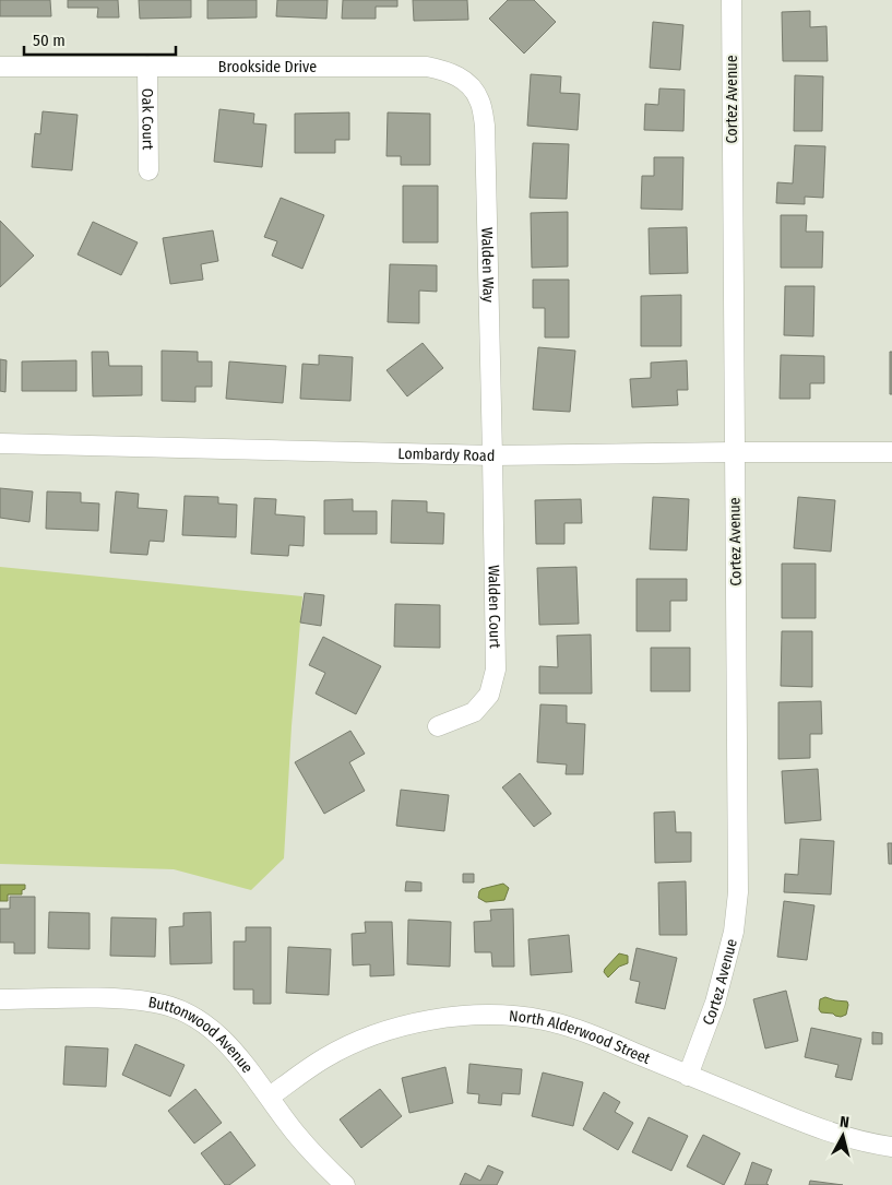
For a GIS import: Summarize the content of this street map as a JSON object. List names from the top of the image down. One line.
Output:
{"streets":{"street":["Brookside Drive","Cortez Avenue","Oak Court","Walden Way","Lombardy Road","Walden Court","Buttonwood Avenue","North Alderwood Street"]},"crossings":[["Brookside Drive","Oak Court"],["Brookside Drive","Walden Way"],["Cortez Avenue","Lombardy Road"],["Cortez Avenue","North Alderwood Street"],["Walden Way","Lombardy Road"],["Walden Way","Walden Court"],["Lombardy Road","Walden Court"],["Buttonwood Avenue","North Alderwood Street"]],"scale_bar":"50 m","north":"top"}
